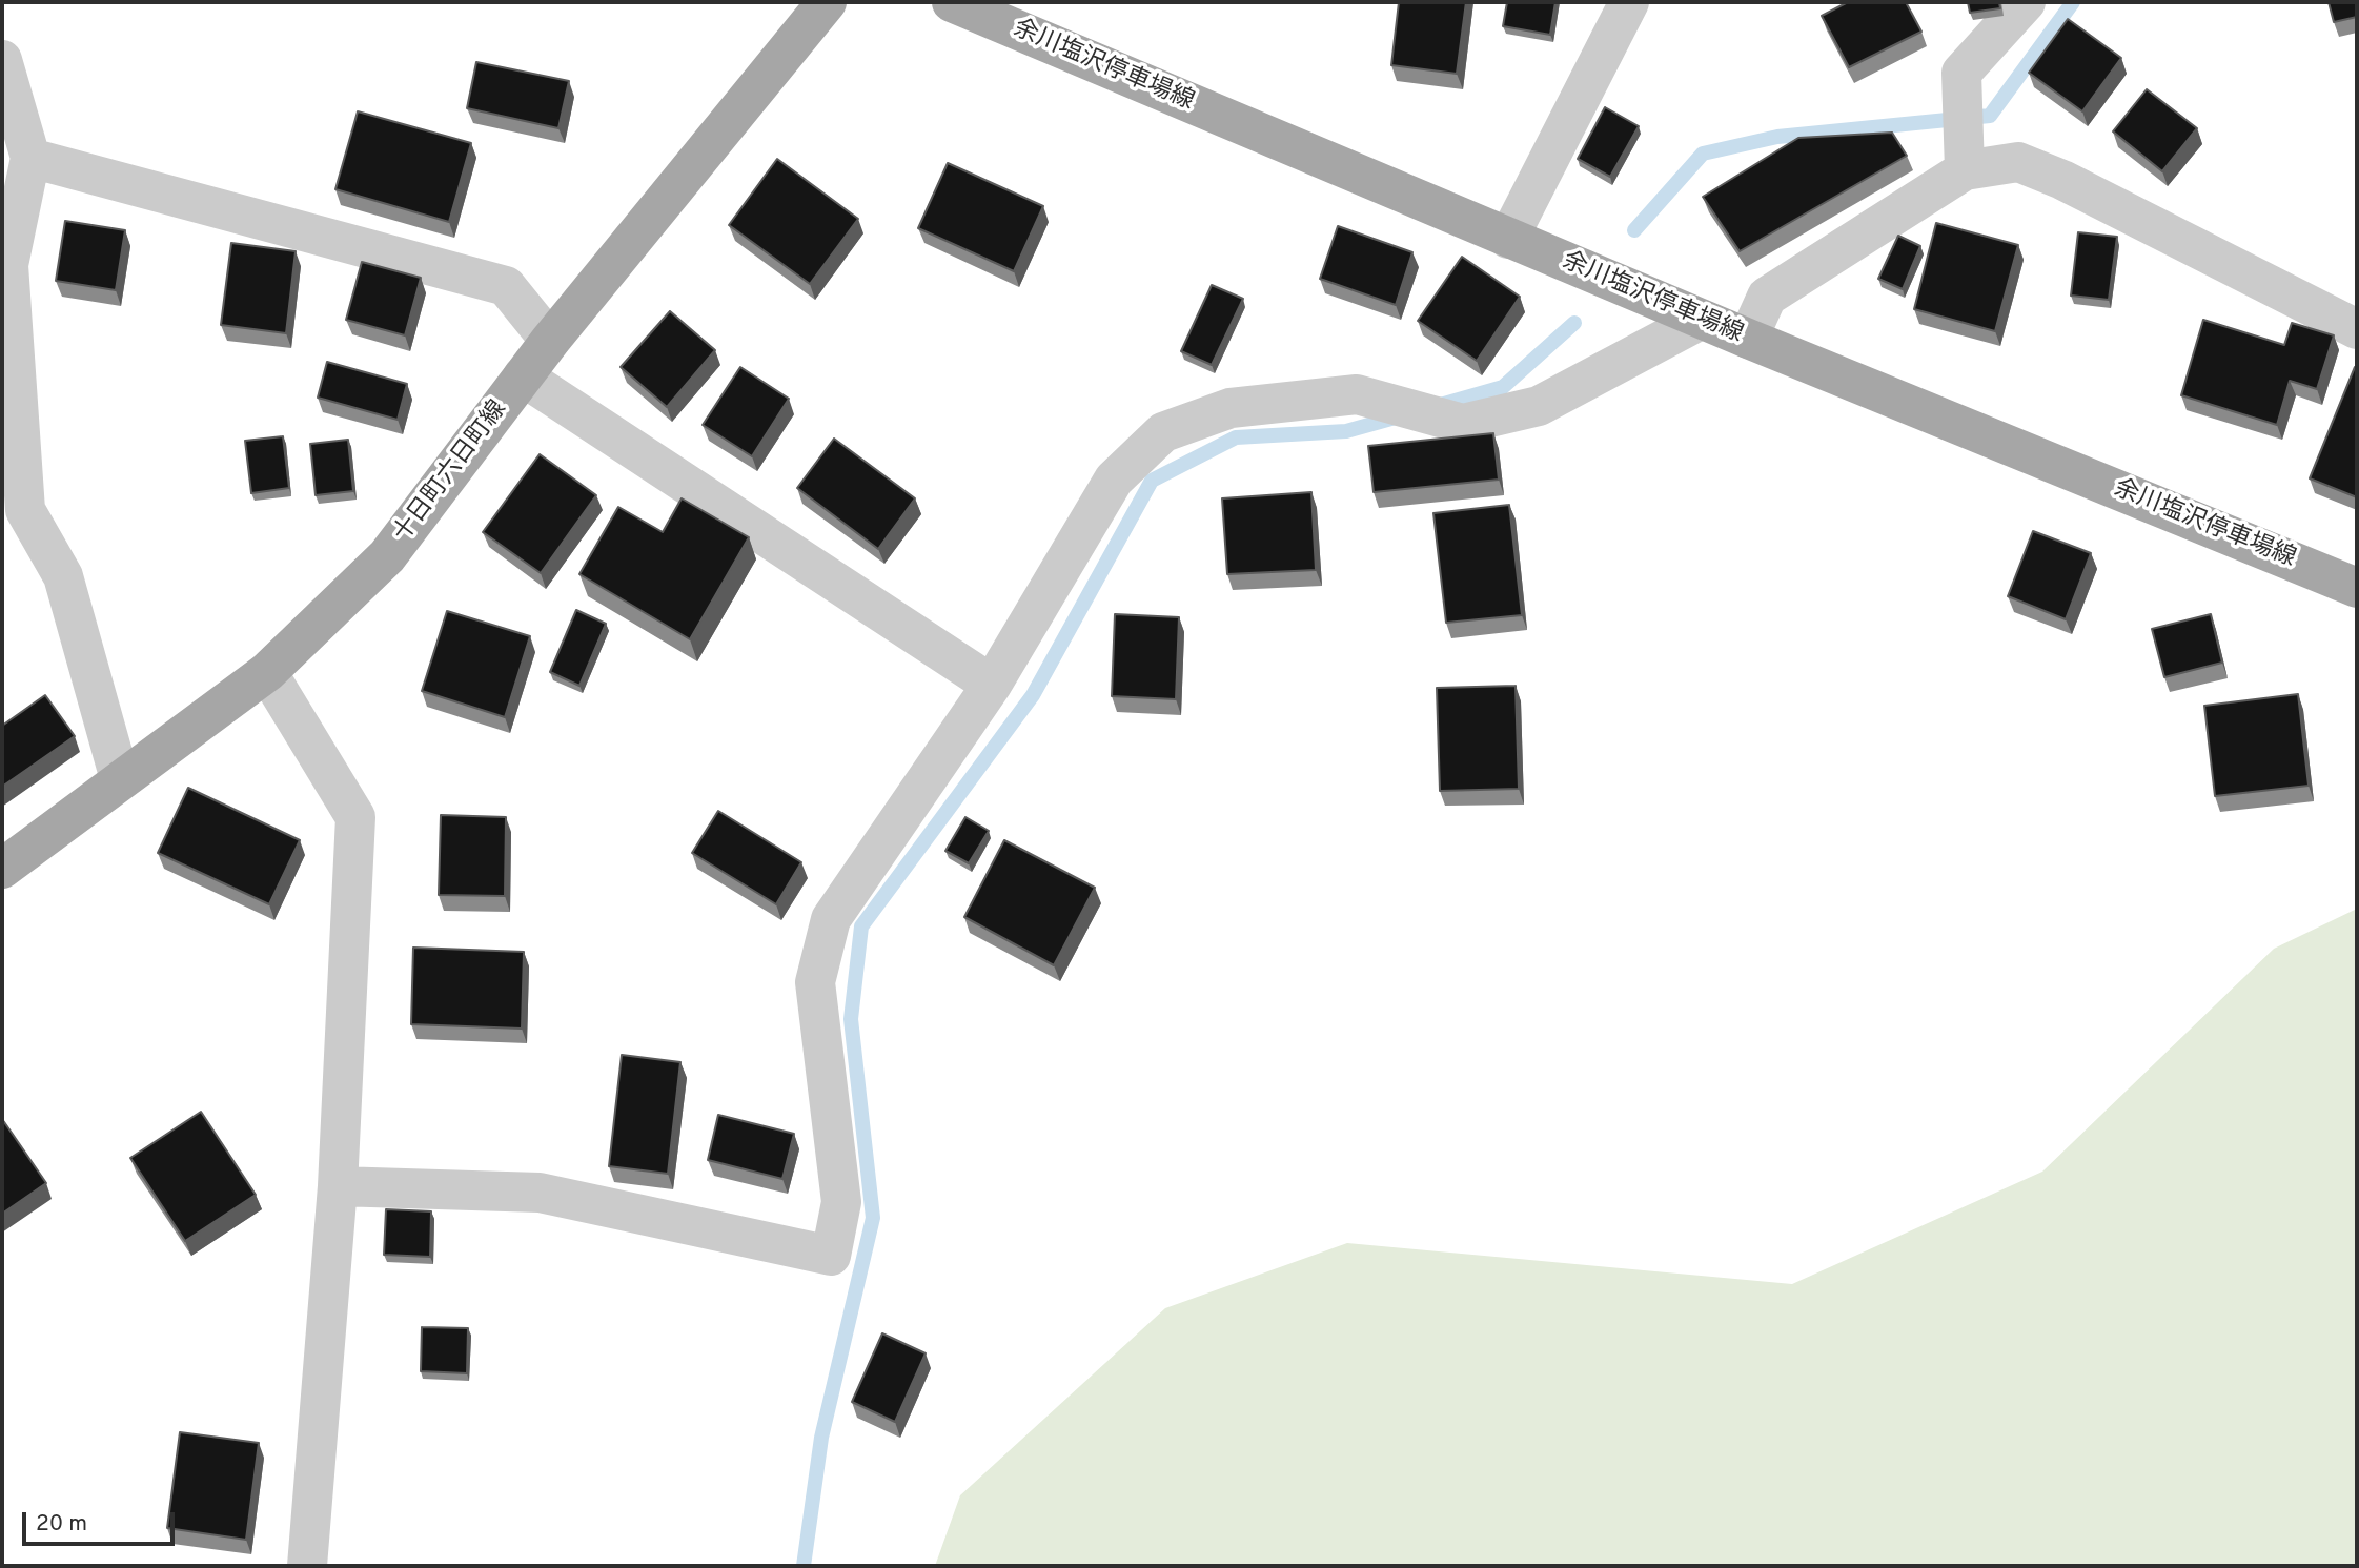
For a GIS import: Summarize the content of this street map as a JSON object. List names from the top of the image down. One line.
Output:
{"streets":{"main road":["余川塩沢停車場線","十日町六日町線"]},"scale_bar":"20 m"}
